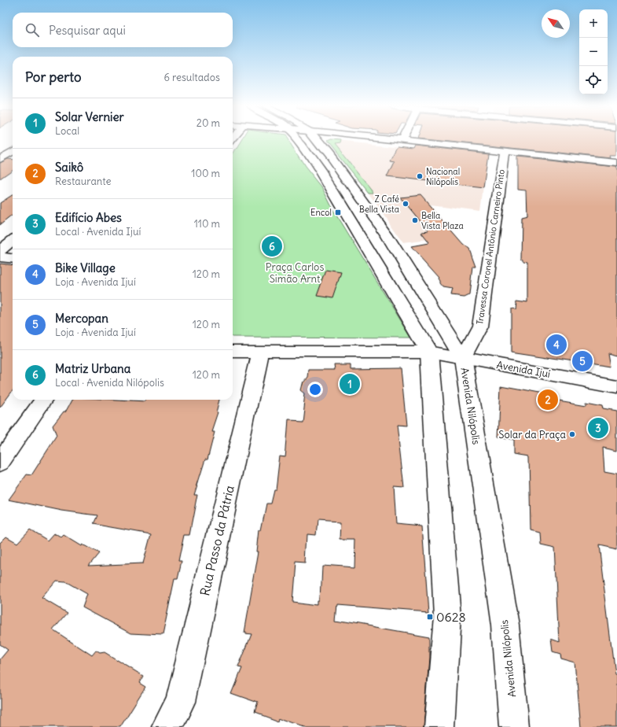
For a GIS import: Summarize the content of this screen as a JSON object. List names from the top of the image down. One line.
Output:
{"streets":{"street":["Travessa Coronel Antônio Carneiro Pinto","Avenida Ijuí","Avenida Nilópolis","Rua Passo da Pátria"]},"crossings":[["Travessa Coronel Antônio Carneiro Pinto","Avenida Ijuí"],["Travessa Coronel Antônio Carneiro Pinto","Avenida Nilópolis"],["Avenida Ijuí","Avenida Nilópolis"]],"parks":["Praça Carlos Simão Arnt"],"places":{"other":["Nacional Nilópolis","Z Café Bella Vista","Bella Vista Plaza","Solar da Praça"],"transit":["Encol","0628"]},"north":"top left","page":{"map_buttons":["+","−"],"search":"Pesquisar aqui","heading":["Por perto","6 resultados"],"list":[{"mark":"1","name":"Solar Vernier","note":"Local","value":"20 m"},{"mark":"2","name":"Saikô","note":"Restaurante","value":"100 m"},{"mark":"3","name":"Edifício Abes","note":"Local · Avenida Ijuí","value":"110 m"},{"mark":"4","name":"Bike Village","note":"Loja · Avenida Ijuí","value":"120 m"},{"mark":"5","name":"Mercopan","note":"Loja · Avenida Ijuí","value":"120 m"},{"mark":"6","name":"Matriz Urbana","note":"Local · Avenida Nilópolis","value":"120 m"}],"pins":["6","4","5","1","2","3"]}}
